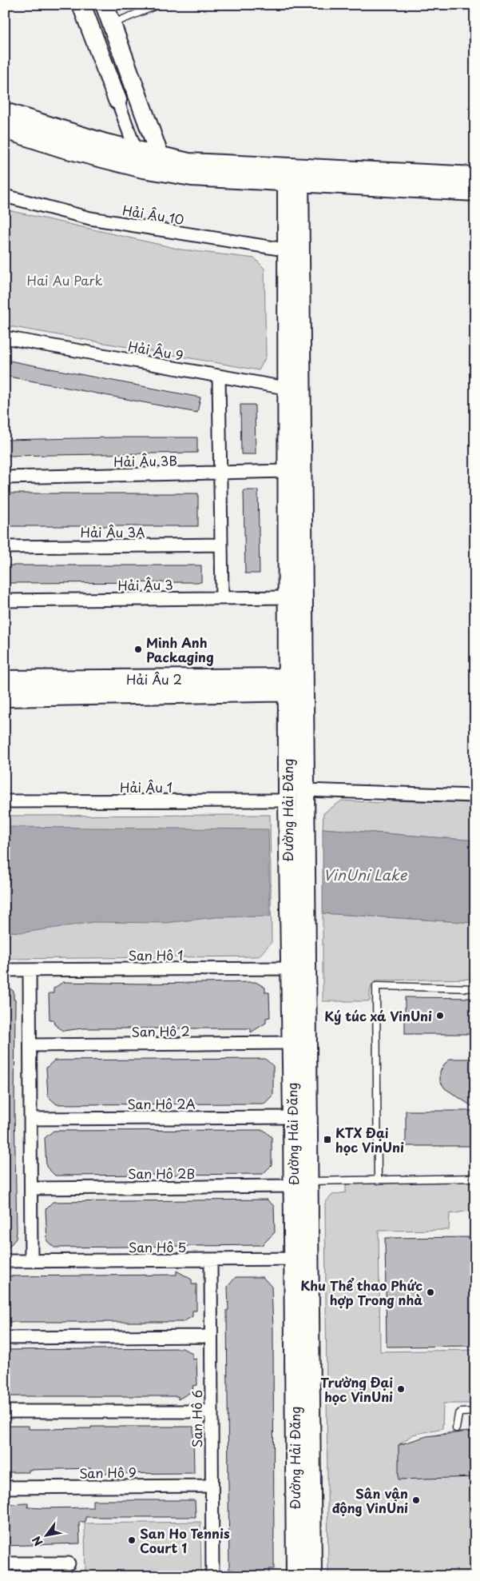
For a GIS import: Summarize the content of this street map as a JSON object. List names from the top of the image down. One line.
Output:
{"streets":{"street":["Hải Âu 10","Hải Âu 9","Hải Âu 3B","Hải Âu 3A","Hải Âu 3","Hải Âu 2","Hải Âu 1","Đường Hải Đăng","San Hô 1","San Hô 2","San Hô 2A","San Hô 2B","San Hô 5","San Hô 6","San Hô 9"]},"crossings":[["Hải Âu 2","Đường Hải Đăng"],["Hải Âu 1","Đường Hải Đăng"],["Đường Hải Đăng","San Hô 1"],["Đường Hải Đăng","San Hô 2"],["Đường Hải Đăng","San Hô 2A"],["Đường Hải Đăng","San Hô 2B"],["Đường Hải Đăng","San Hô 5"],["San Hô 5","San Hô 6"],["San Hô 6","San Hô 9"]],"water":["VinUni Lake"],"parks":["Hai Au Park"],"places":{"other":["Minh Anh Packaging","Ký túc xá VinUni","Khu Thể thao Phức hợp Trong nhà","Trường Đại học VinUni","Sân vận động VinUni","San Ho Tennis Court 1"],"transit":["KTX Đại học VinUni"]},"north":"bottom left"}
